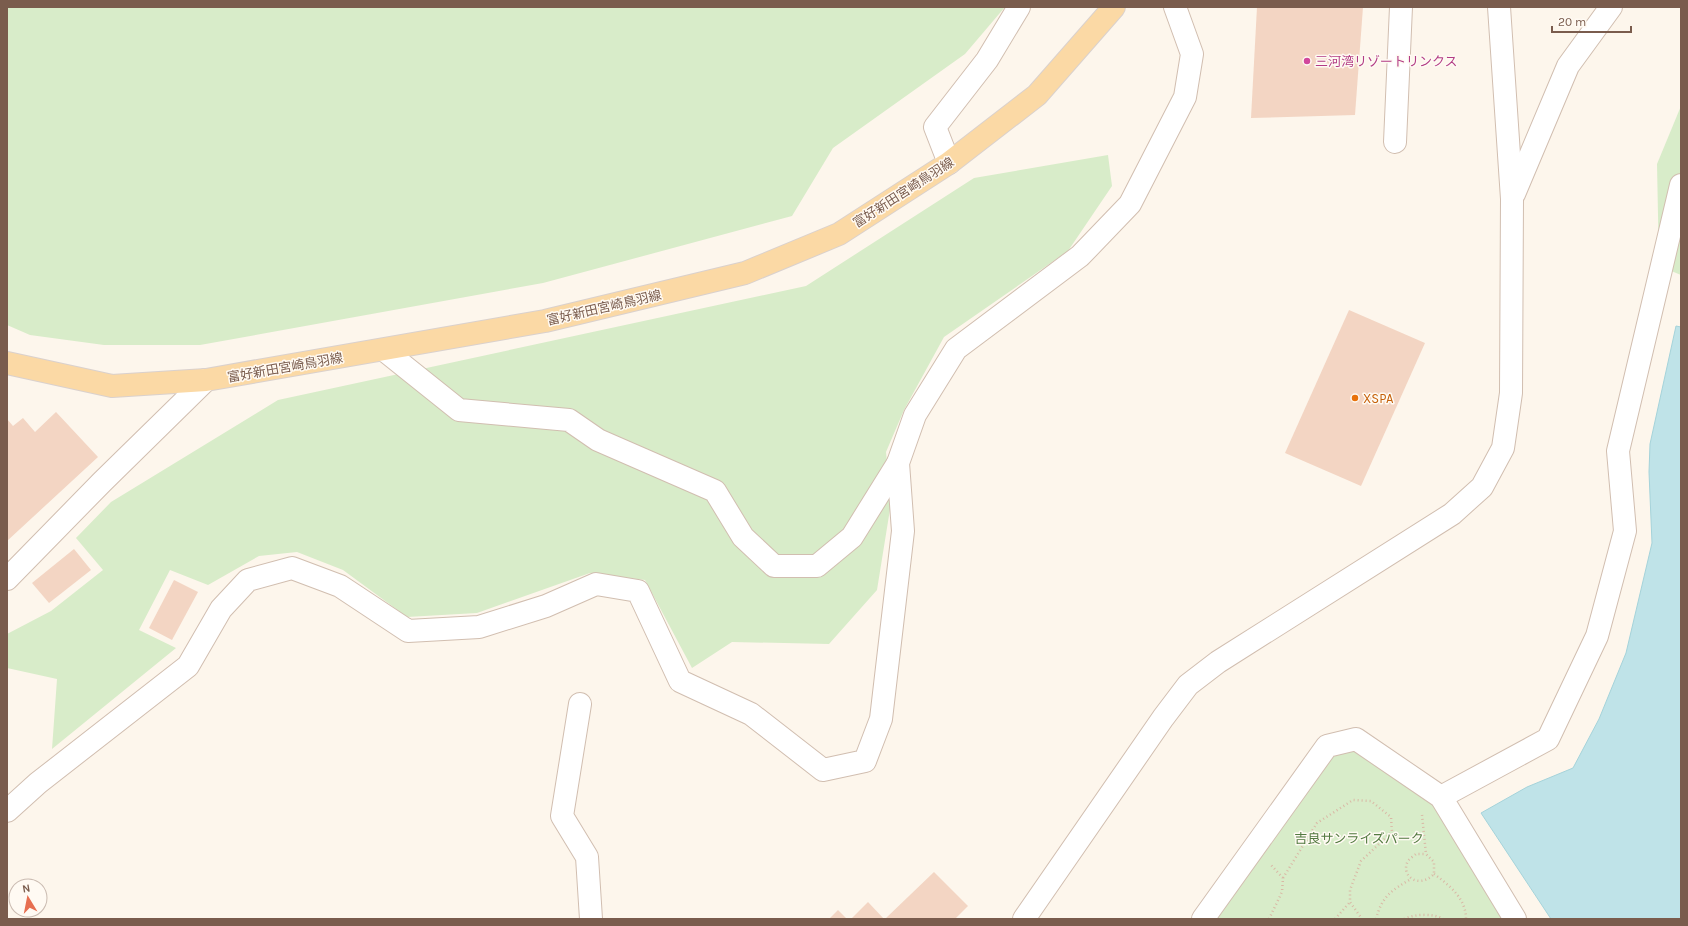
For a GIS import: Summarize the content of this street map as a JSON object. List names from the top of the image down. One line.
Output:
{"streets":{"main road":["富好新田宮崎鳥羽線"]},"parks":["吉良サンライズパーク"],"places":["三河湾リゾートリンクス","XSPA"],"scale_bar":"20 m","north":"top"}
